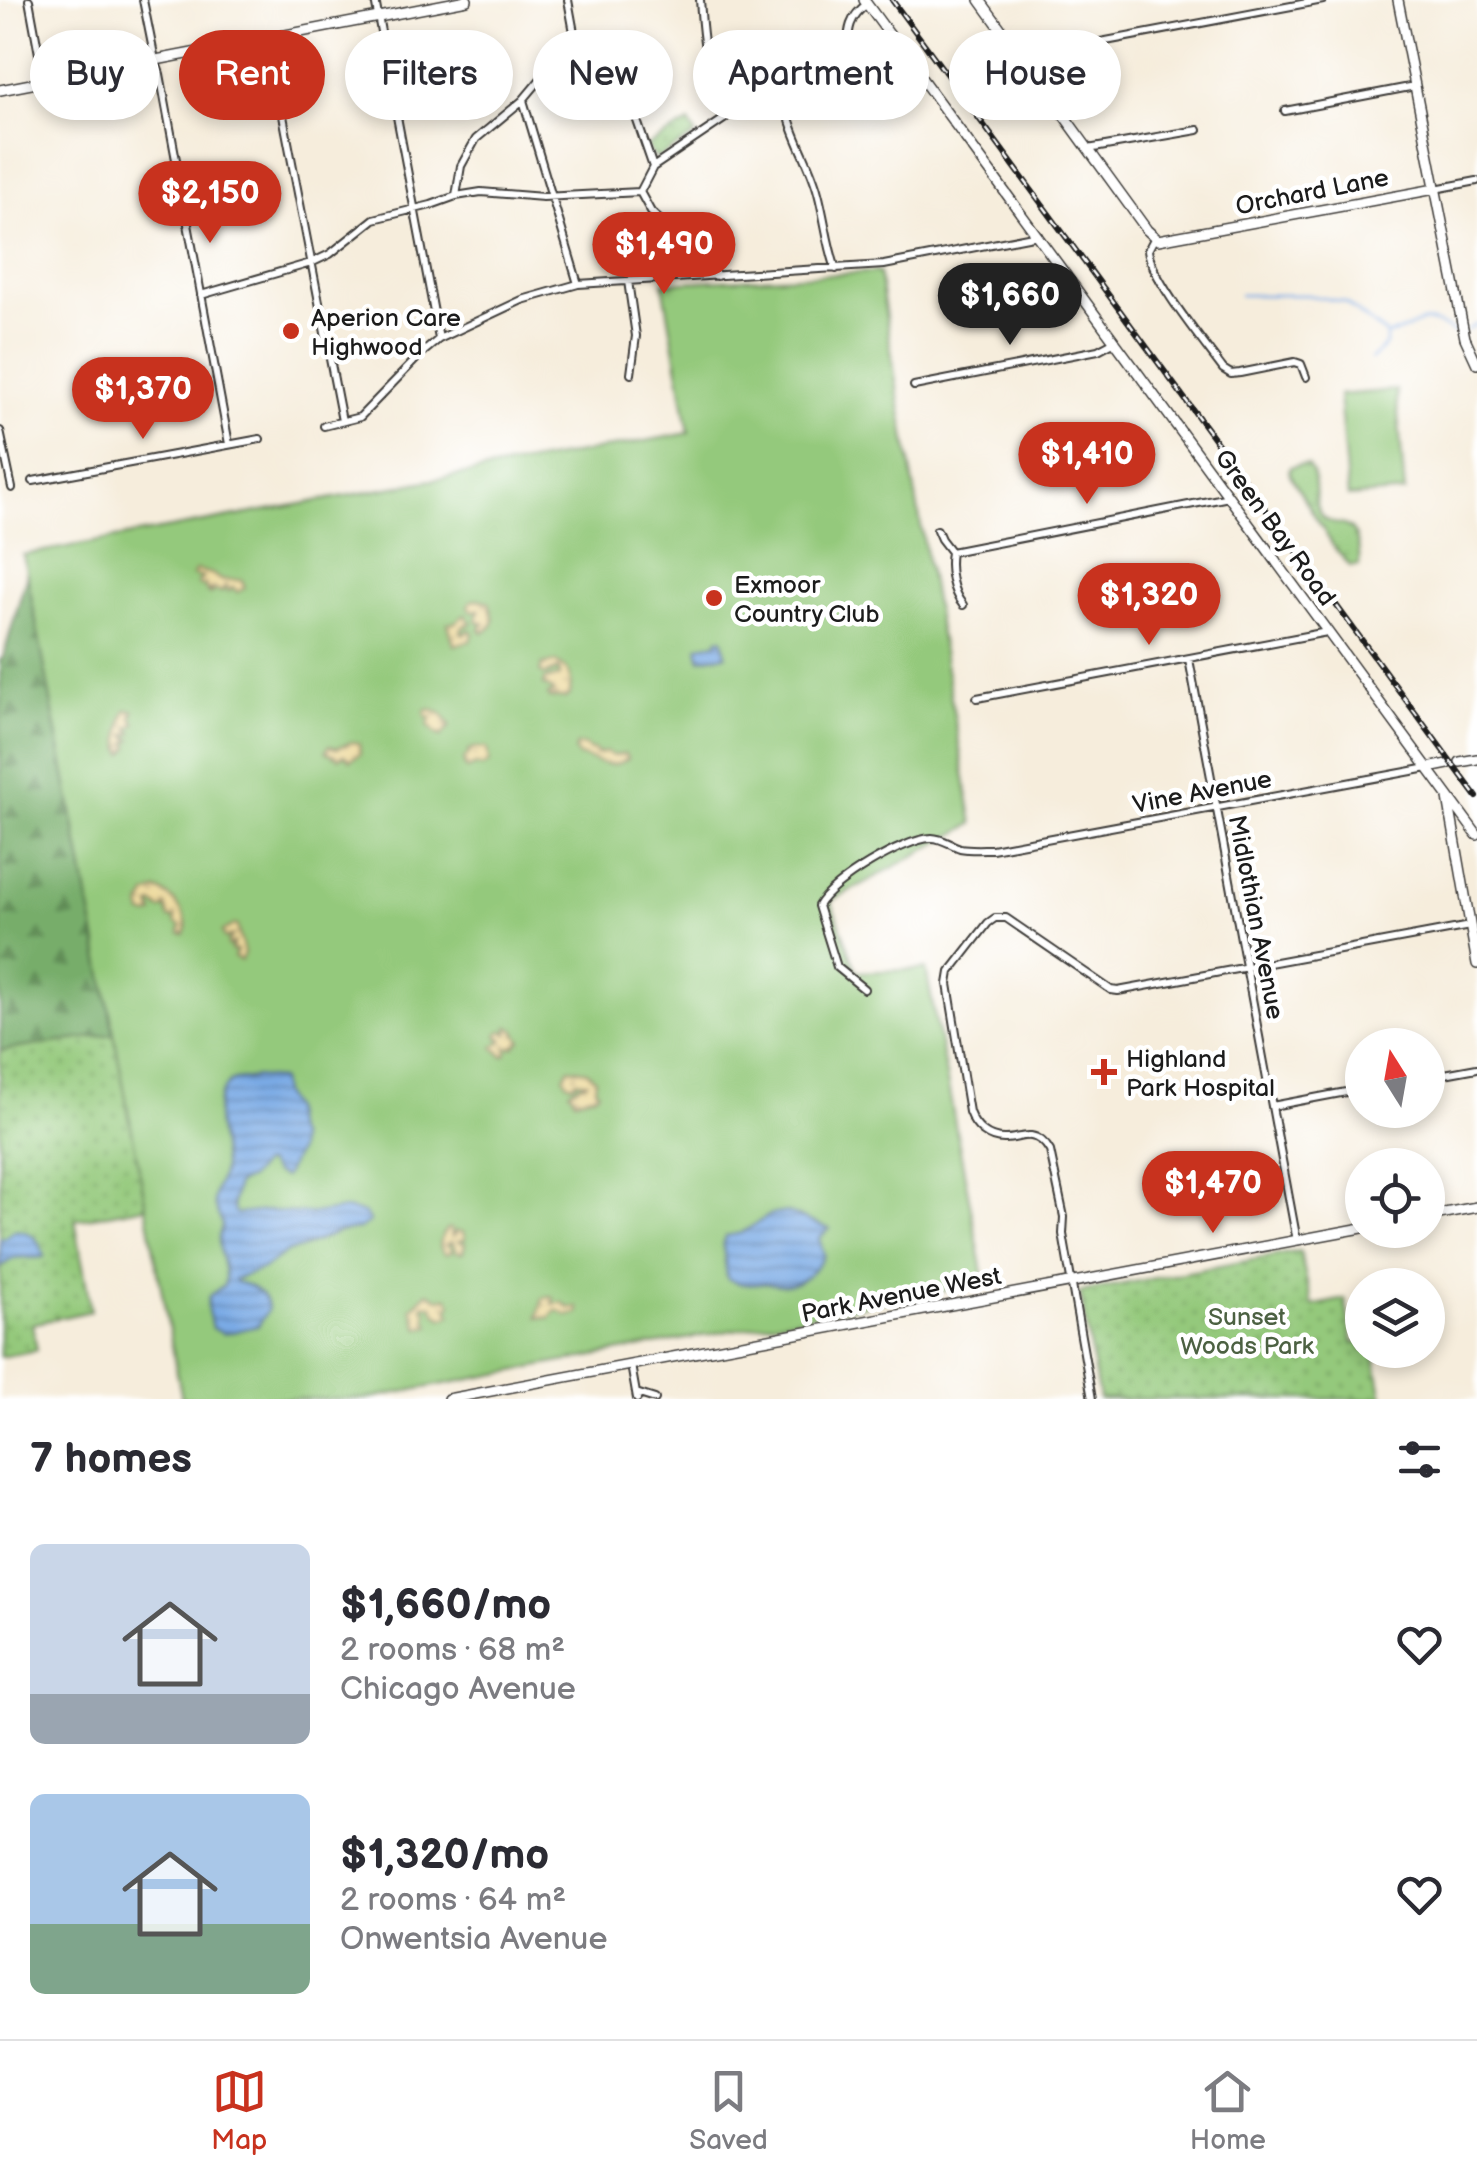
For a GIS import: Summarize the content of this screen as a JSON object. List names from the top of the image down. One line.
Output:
{"streets":{"street":["Orchard Lane","Green Bay Road","Vine Avenue","Midlothian Avenue","Park Avenue West"]},"crossings":[["Green Bay Road","Vine Avenue"],["Vine Avenue","Midlothian Avenue"],["Midlothian Avenue","Park Avenue West"]],"parks":["Sunset Woods Park"],"places":{"other":["Aperion Care Highwood","Exmoor Country Club"],"health":["Highland Park Hospital"]},"north":"top","page":{"chip":["Buy","Rent","Filters","New","Apartment","House"],"price":["$2,150","$1,490","$1,660","$1,370","$1,410","$1,320","$1,470"],"heading":"7 homes","list":[{"name":"$1,660/mo","note":"2 rooms · 68 m² · Chicago Avenue"},{"name":"$1,320/mo","note":"2 rooms · 64 m² · Onwentsia Avenue"}],"tabs":["Map","Saved","Home"]}}
